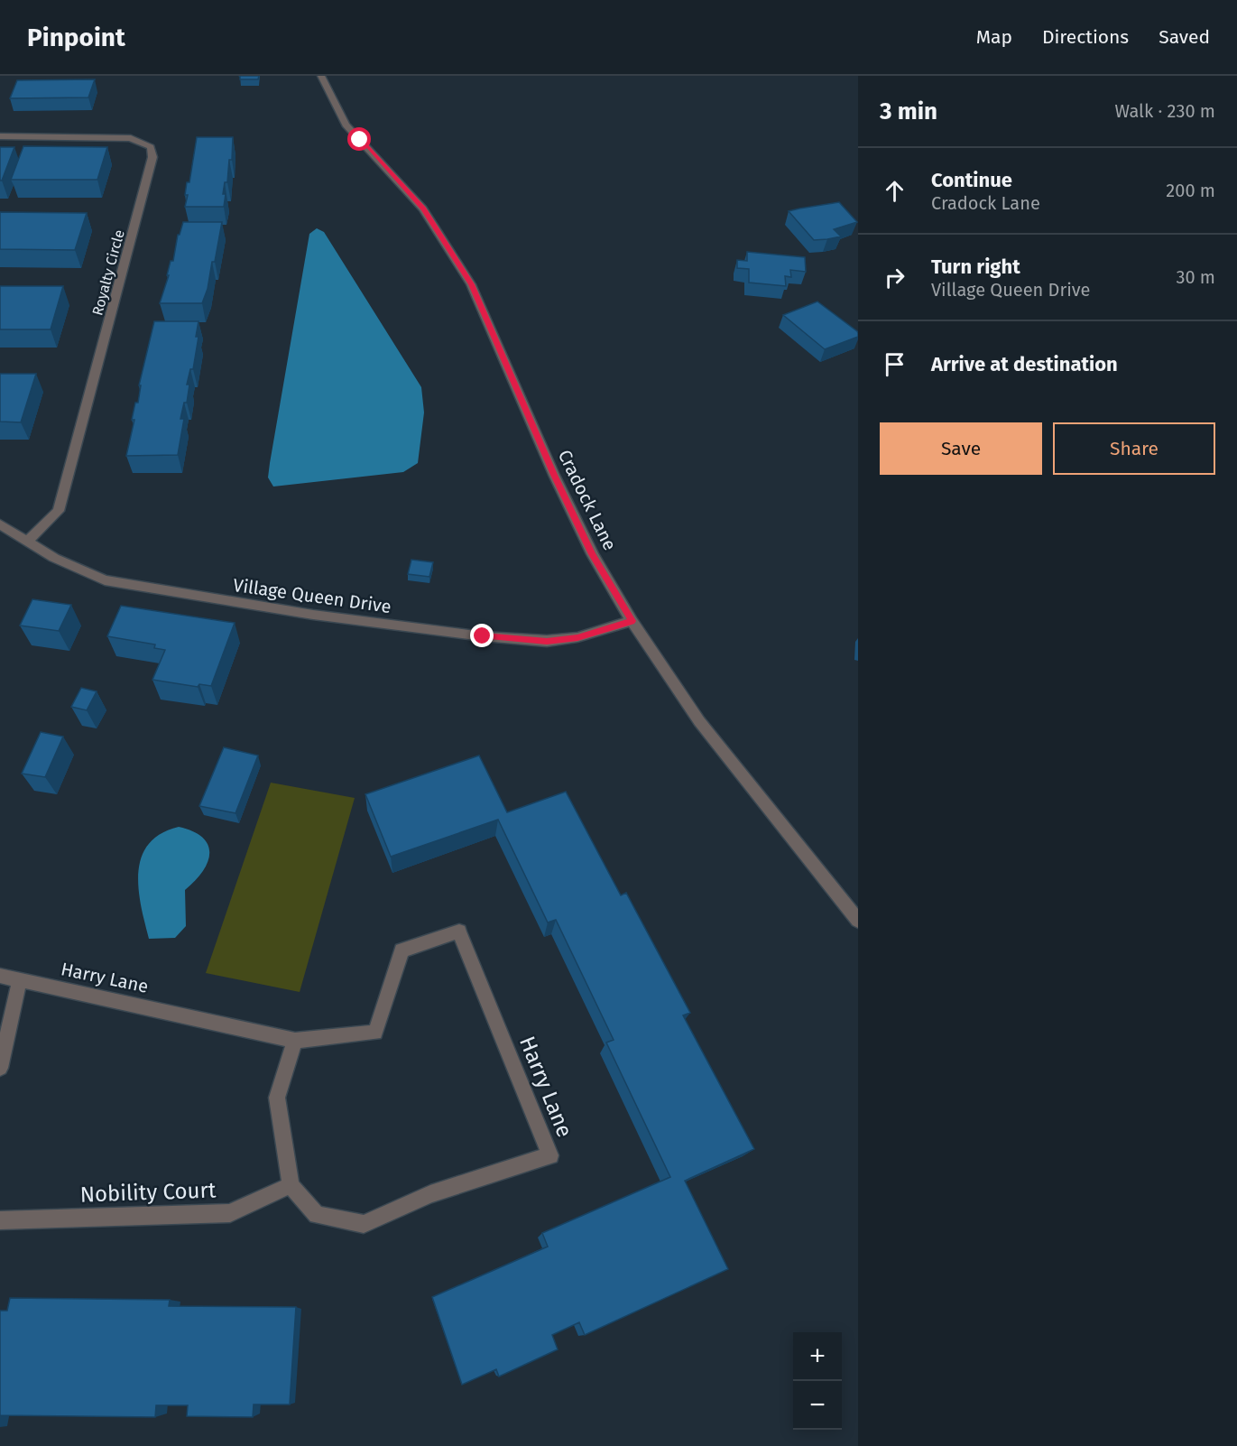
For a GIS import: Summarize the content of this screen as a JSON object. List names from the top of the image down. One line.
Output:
{"streets":{"street":["Royalty Circle","Cradock Lane","Village Queen Drive","Harry Lane","Nobility Court"]},"crossings":[["Royalty Circle","Village Queen Drive"],["Cradock Lane","Village Queen Drive"],["Harry Lane","Nobility Court"]],"page":{"header":"Pinpoint","nav":["Map","Directions","Saved"],"heading":["3 min","Walk · 230 m"],"list":[["Continue","Cradock Lane","200 m"],["Turn right","Village Queen Drive","30 m"],"Arrive at destination"],"buttons":["Save","Share"],"map_buttons":["+","−"]}}
